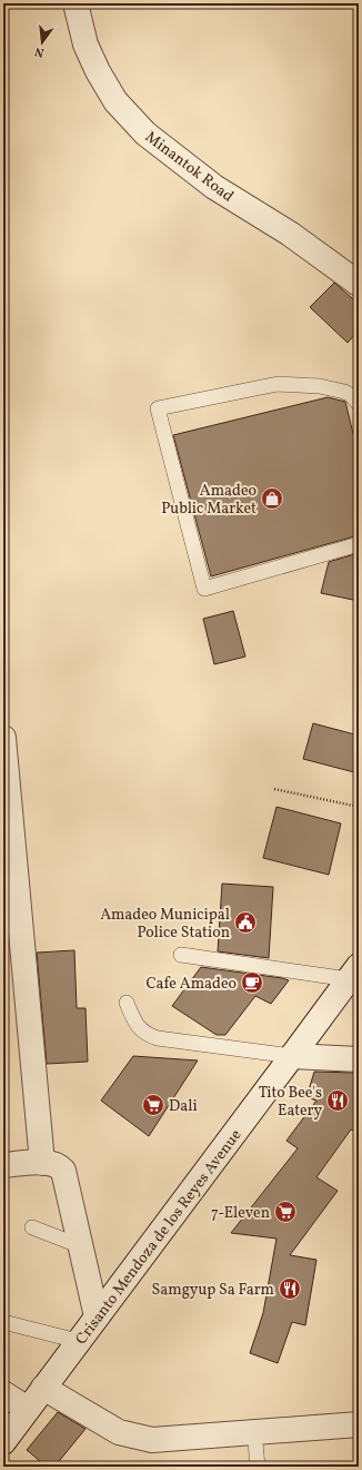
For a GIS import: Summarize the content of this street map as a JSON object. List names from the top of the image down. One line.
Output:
{"streets":{"street":["Minantok Road","Crisanto Mendoza de los Reyes Avenue"]},"places":{"shop":["Amadeo Public Market"],"public building":["Amadeo Municipal Police Station"],"cafe":["Cafe Amadeo"],"restaurant":["Tito Bee's Eatery","Samgyup Sa Farm"],"supermarket":["Dali","7-Eleven"]},"north":"bottom"}
